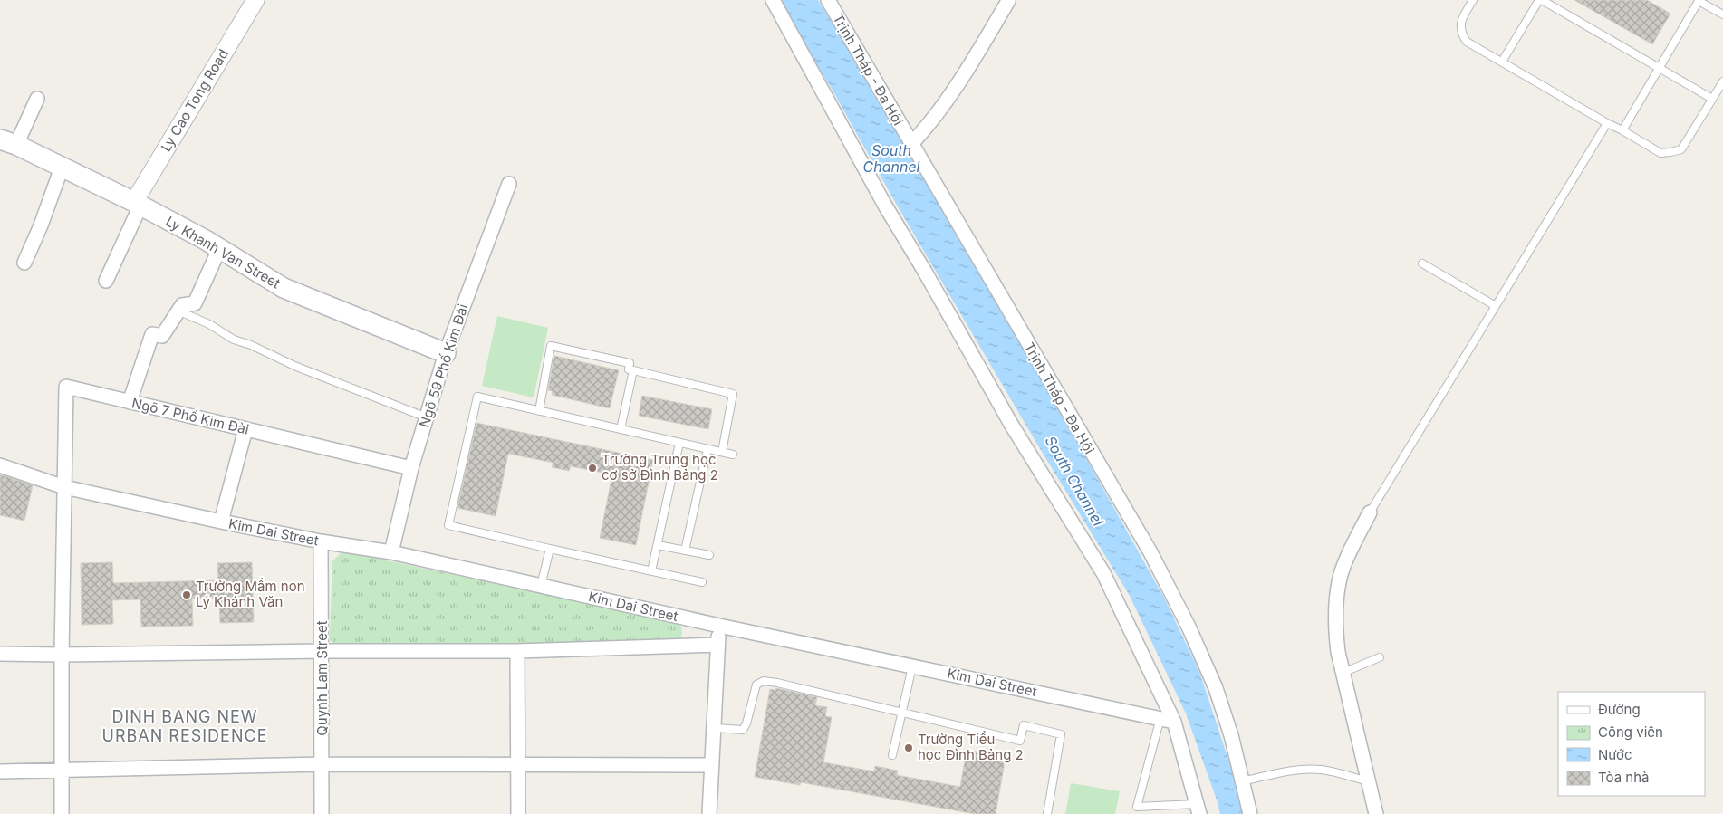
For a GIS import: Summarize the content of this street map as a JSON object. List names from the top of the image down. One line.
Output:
{"streets":{"main road":["Ly Khanh Van Street"],"street":["Trịnh Tháp - Đa Hội","Ly Cao Tong Road","Ngõ 59 Phố Kim Đài","Ngõ 7 Phố Kim Đài","Kim Dai Street","Quynh Lam Street"]},"crossings":[["Ly Cao Tong Road","Ly Khanh Van Street"],["Ly Khanh Van Street","Ngõ 59 Phố Kim Đài"],["Ngõ 59 Phố Kim Đài","Ngõ 7 Phố Kim Đài"],["Ngõ 59 Phố Kim Đài","Kim Dai Street"],["Ngõ 7 Phố Kim Đài","Kim Dai Street"],["Kim Dai Street","Quynh Lam Street"]],"districts":["DINH BANG NEW URBAN RESIDENCE"],"water":["South Channel"],"places":["Trường Trung học cơ sở Đình Bảng 2","Trường Mầm non Lý Khánh Văn","Trường Tiểu học Đình Bảng 2"],"legend":["Đường","Công viên","Nước","Tòa nhà"]}
